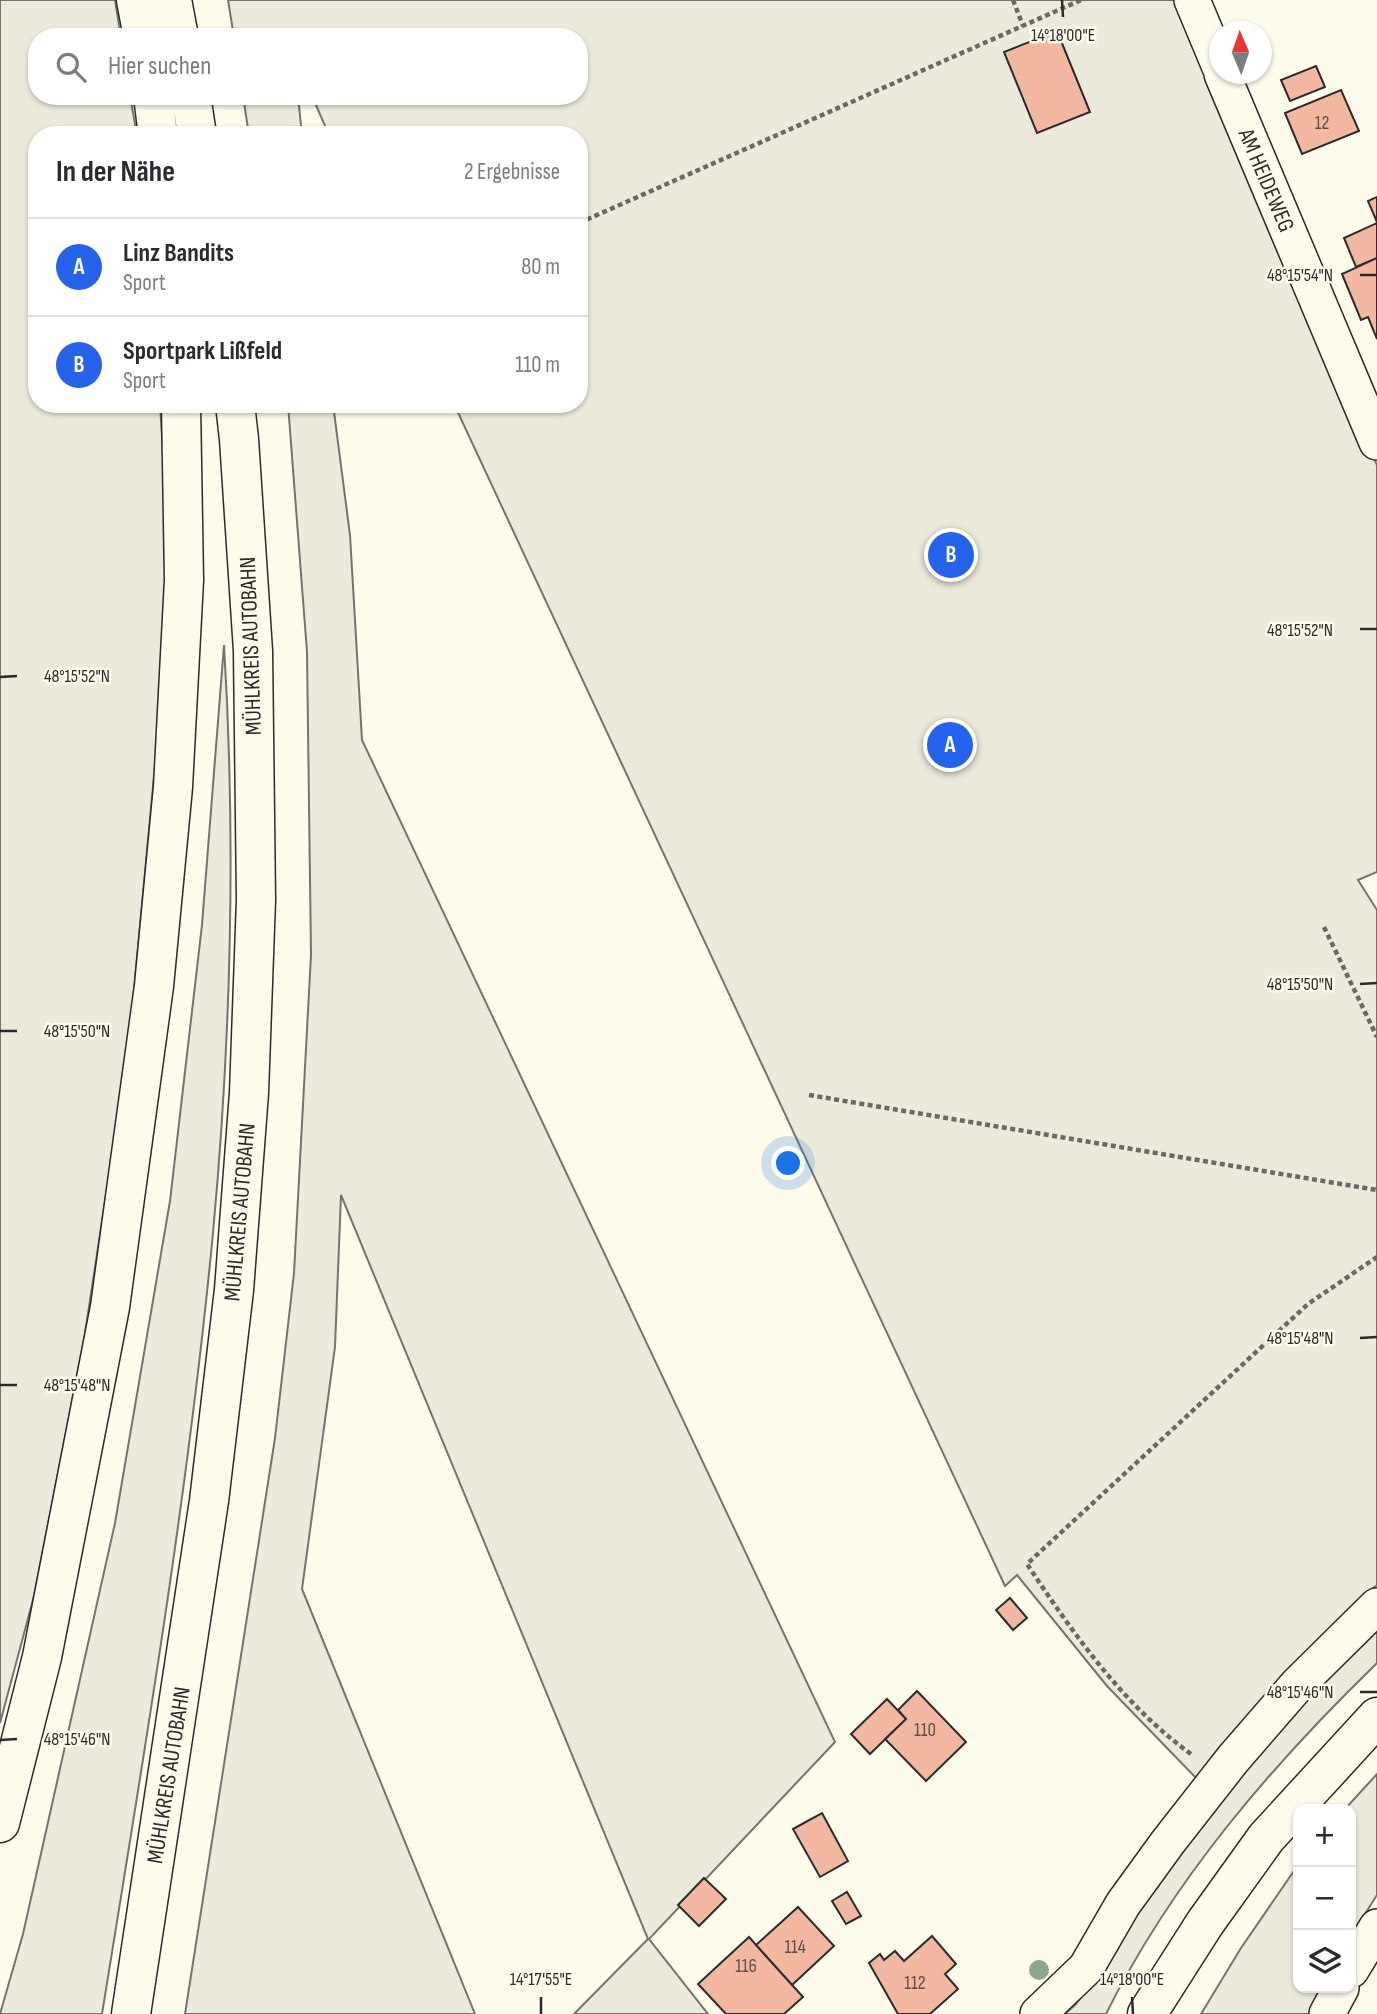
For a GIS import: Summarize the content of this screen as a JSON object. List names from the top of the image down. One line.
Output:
{"streets":{"main road":["MÜHLKREIS AUTOBAHN"],"street":["AM HEIDEWEG"]},"house_numbers":["12","110","114","116","112"],"north":"top","page":{"search":"Hier suchen","heading":["In der Nähe","2 Ergebnisse"],"list":[{"mark":"A","name":"Linz Bandits","note":"Sport","value":"80 m"},{"mark":"B","name":"Sportpark Lißfeld","note":"Sport","value":"110 m"}],"pins":["B","A"],"map_buttons":["+","−"]},"coordinates":["14°18'00\"E","48°15'54\"N","48°15'52\"N","48°15'50\"N","48°15'48\"N","48°15'46\"N","14°17'55\"E"]}
